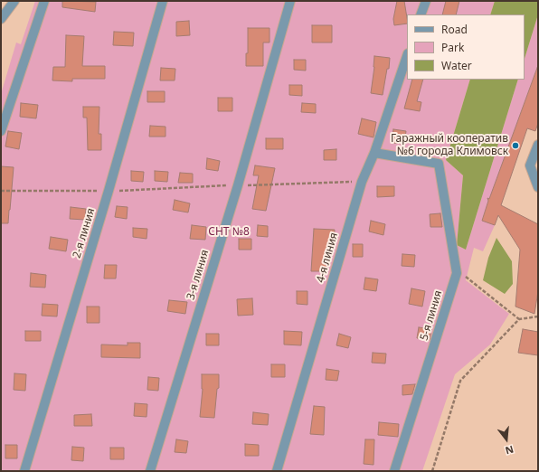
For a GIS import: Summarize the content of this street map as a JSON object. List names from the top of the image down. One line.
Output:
{"streets":{"street":["2-я линия","4-я линия","3-я линия","5-я линия"]},"crossings":[["4-я линия","5-я линия"]],"parks":["СНТ №8"],"places":["Гаражный кооператив №6 города Климовск"],"legend":["Road","Park","Water"],"north":"bottom"}
